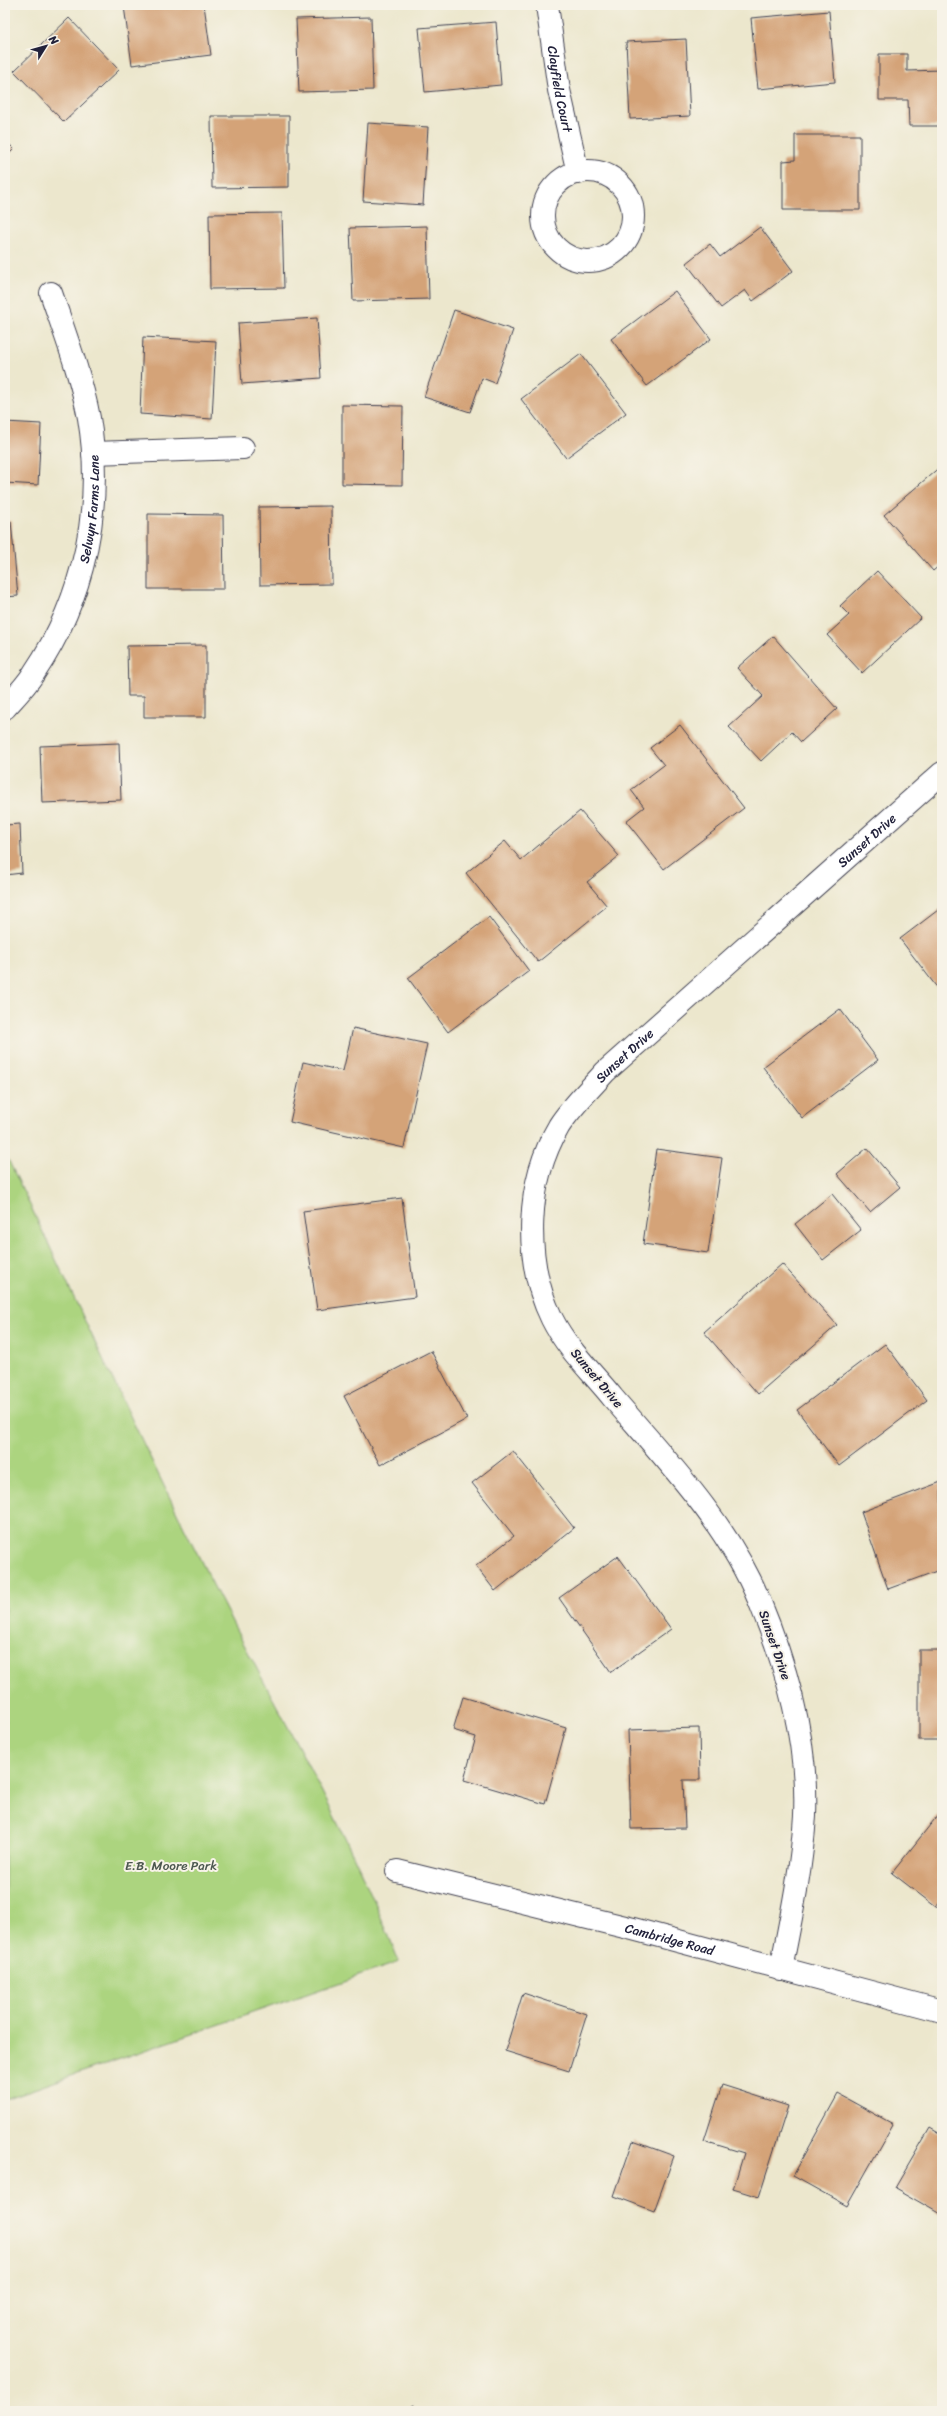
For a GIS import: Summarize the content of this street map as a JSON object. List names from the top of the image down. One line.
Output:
{"streets":{"street":["Clayfield Court","Selwyn Farms Lane","Sunset Drive","Cambridge Road"]},"crossings":[["Sunset Drive","Cambridge Road"]],"parks":["E.B. Moore Park"],"north":"top right"}
